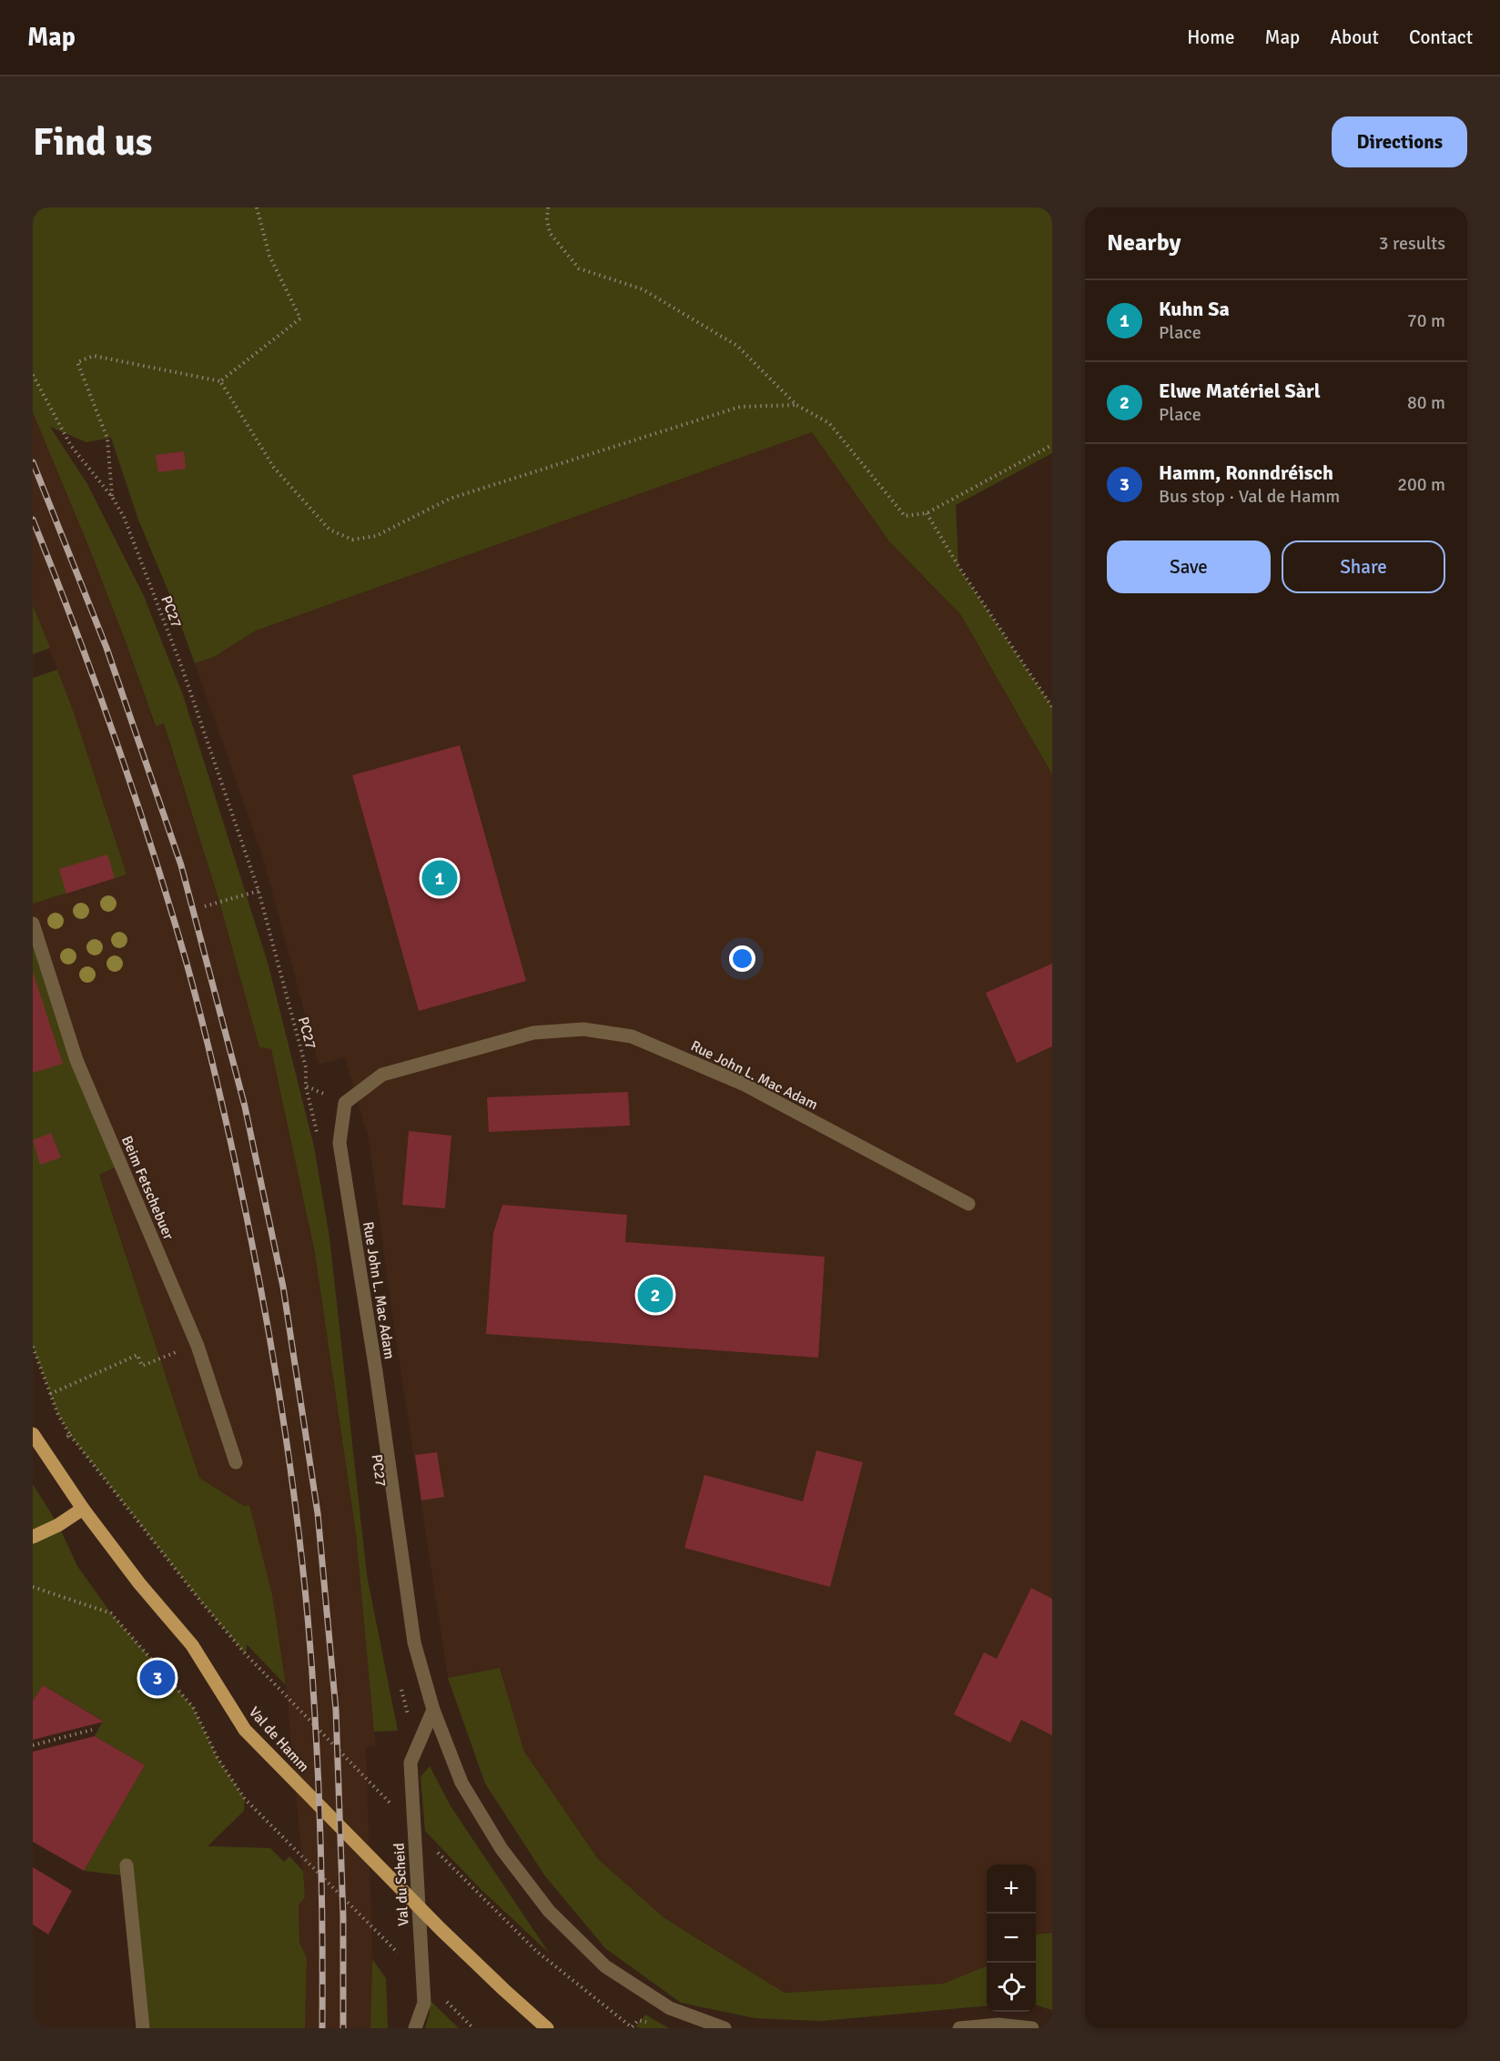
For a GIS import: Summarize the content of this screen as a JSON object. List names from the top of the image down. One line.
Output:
{"streets":{"main road":["Val de Hamm"],"street":["Rue John L. Mac Adam","Beim Fetschebuer","Val du Scheid"],"path":["PC27"]},"crossings":[["Rue John L. Mac Adam","Val du Scheid"]],"page":{"header":"Map","nav":["Home","Map","About","Contact"],"buttons":["Directions",["Save","Share"]],"title":"Find us","heading":["Nearby","3 results"],"list":[{"mark":"1","name":"Kuhn Sa","note":"Place","value":"70 m"},{"mark":"2","name":"Elwe Matériel Sàrl","note":"Place","value":"80 m"},{"mark":"3","name":"Hamm, Ronndréisch","note":"Bus stop · Val de Hamm","value":"200 m"}],"pins":["1","2","3"],"map_buttons":["+","−"]}}
